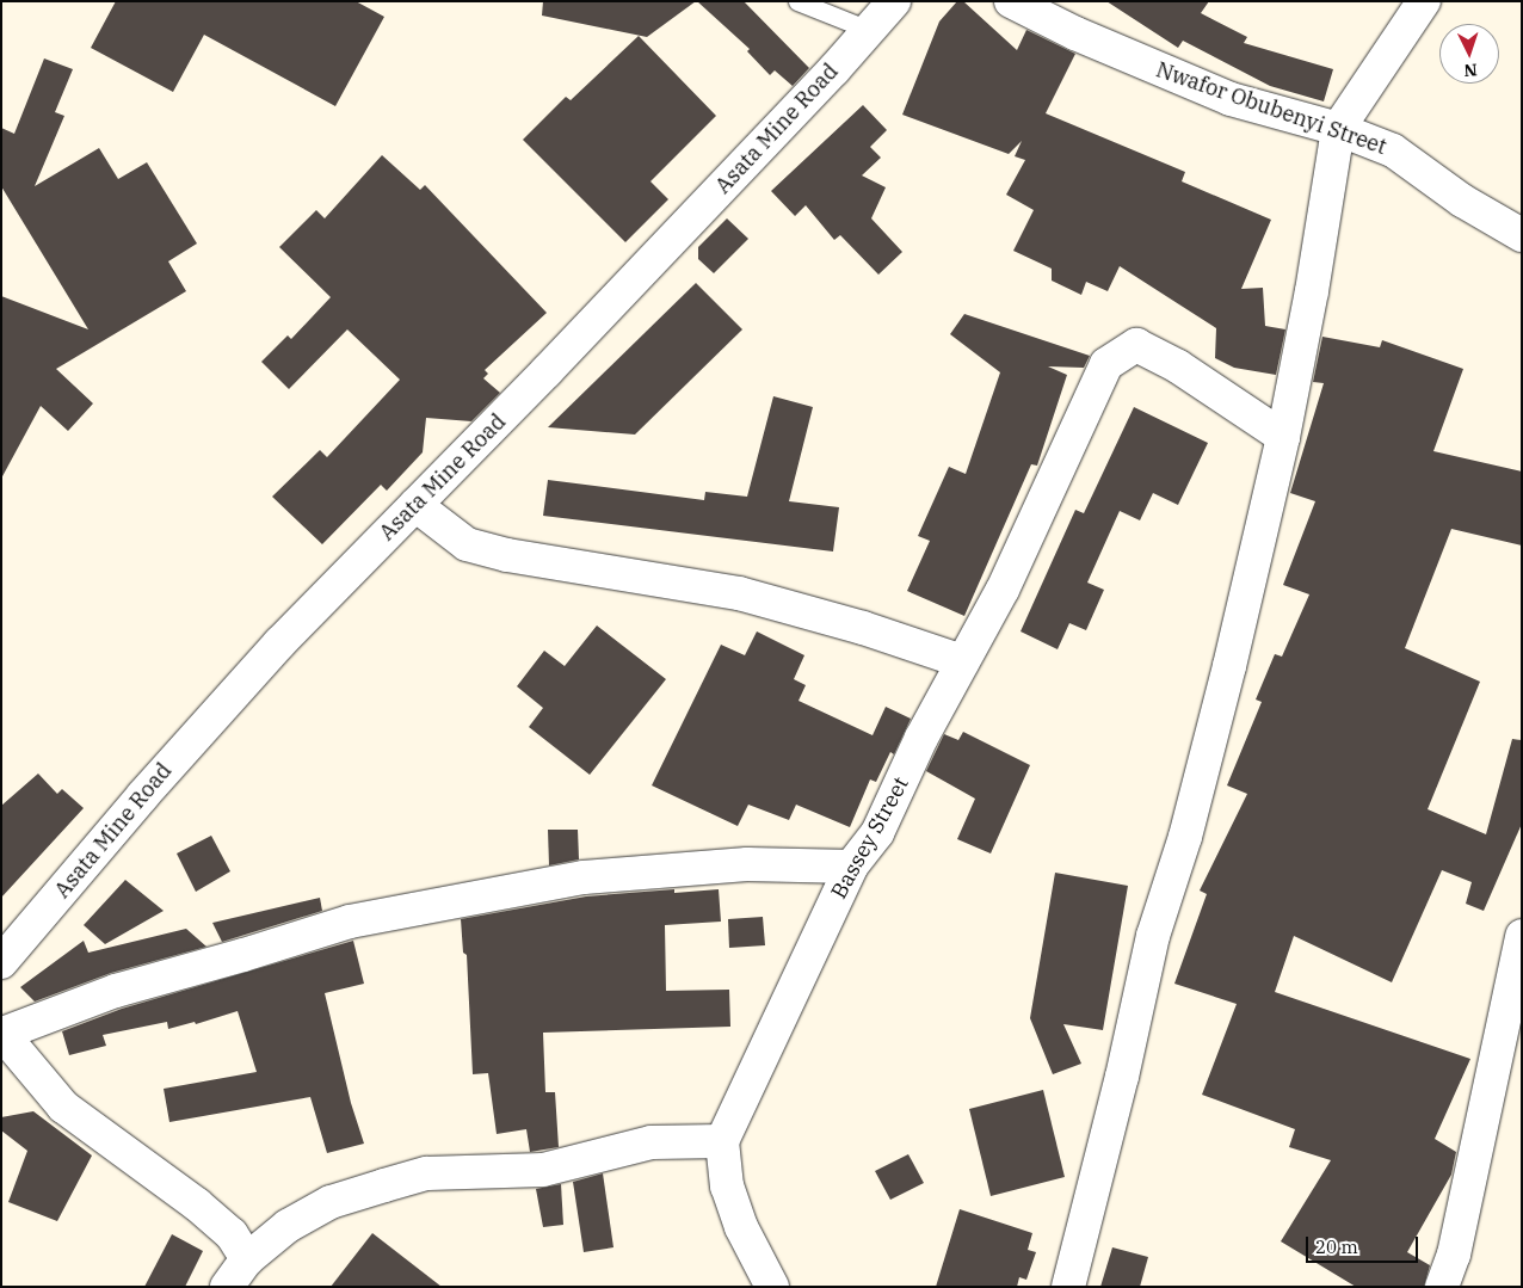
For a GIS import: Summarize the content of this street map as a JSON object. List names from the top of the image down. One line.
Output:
{"streets":{"street":["Nwafor Obubenyi Street","Asata Mine Road","Bassey Street"]},"scale_bar":"20 m","north":"bottom"}
